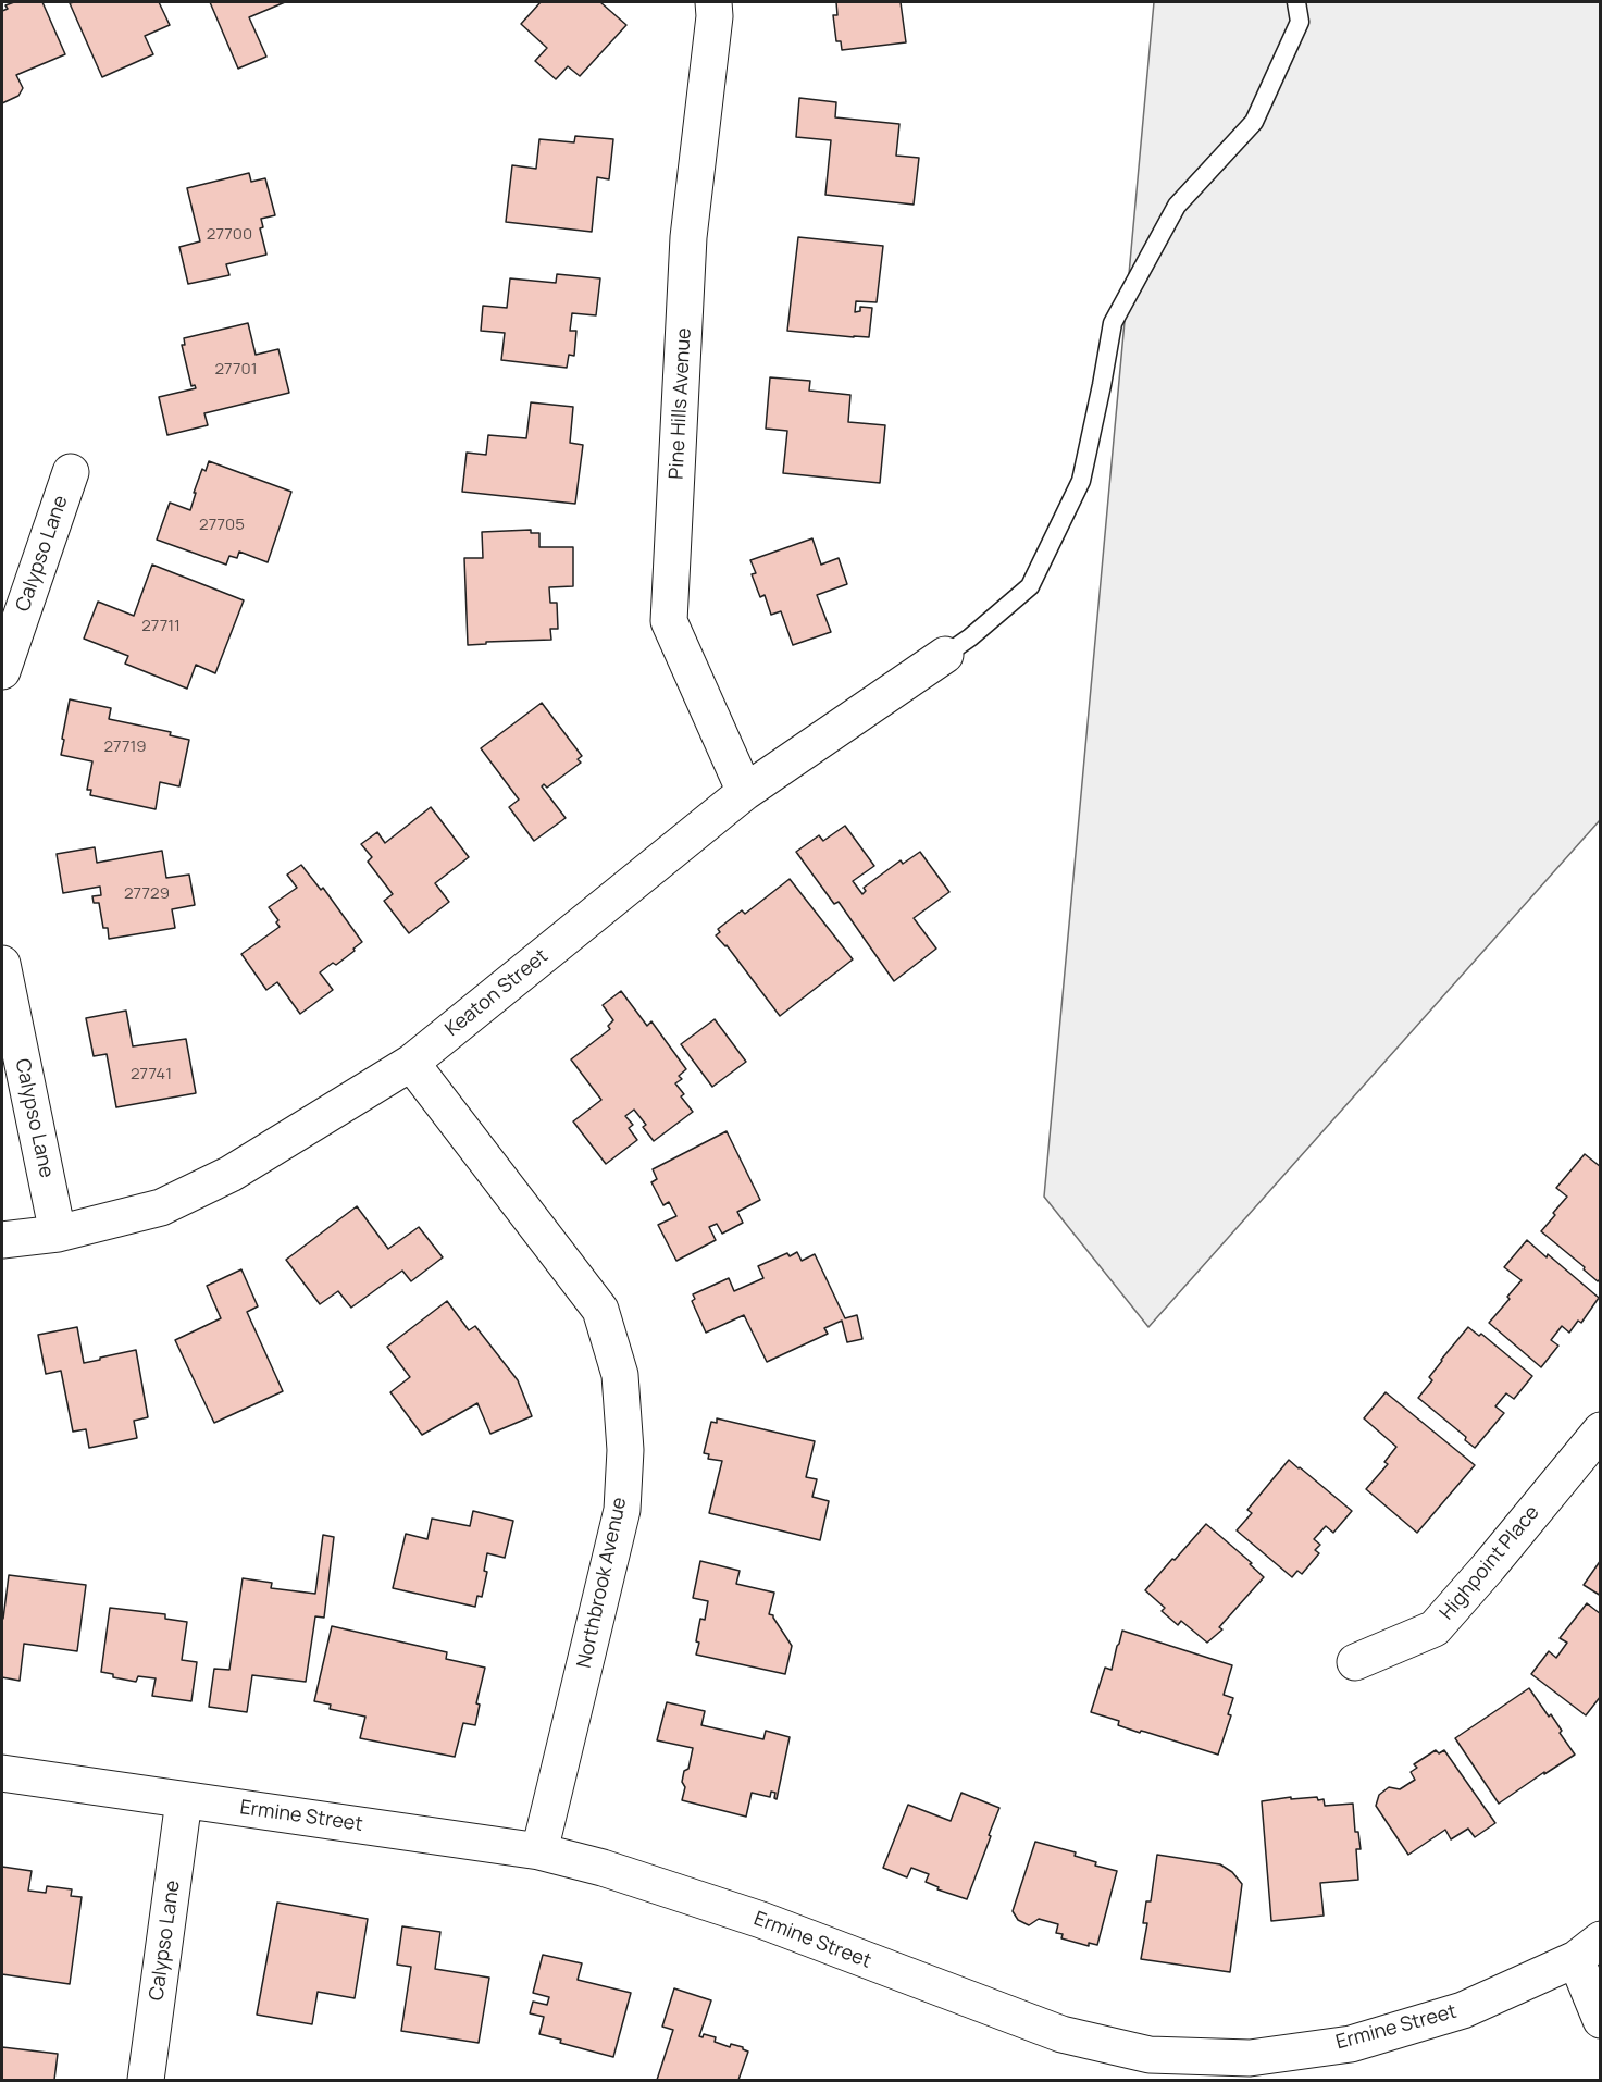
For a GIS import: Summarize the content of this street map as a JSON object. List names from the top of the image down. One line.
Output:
{"streets":{"street":["Pine Hills Avenue","Calypso Lane","Keaton Street","Highpoint Place","Northbrook Avenue","Ermine Street"]},"crossings":[["Pine Hills Avenue","Keaton Street"],["Calypso Lane","Keaton Street"],["Calypso Lane","Ermine Street"],["Keaton Street","Northbrook Avenue"],["Northbrook Avenue","Ermine Street"]],"house_numbers":["27700","27701","27705","27711","27719","27729","27741"]}
